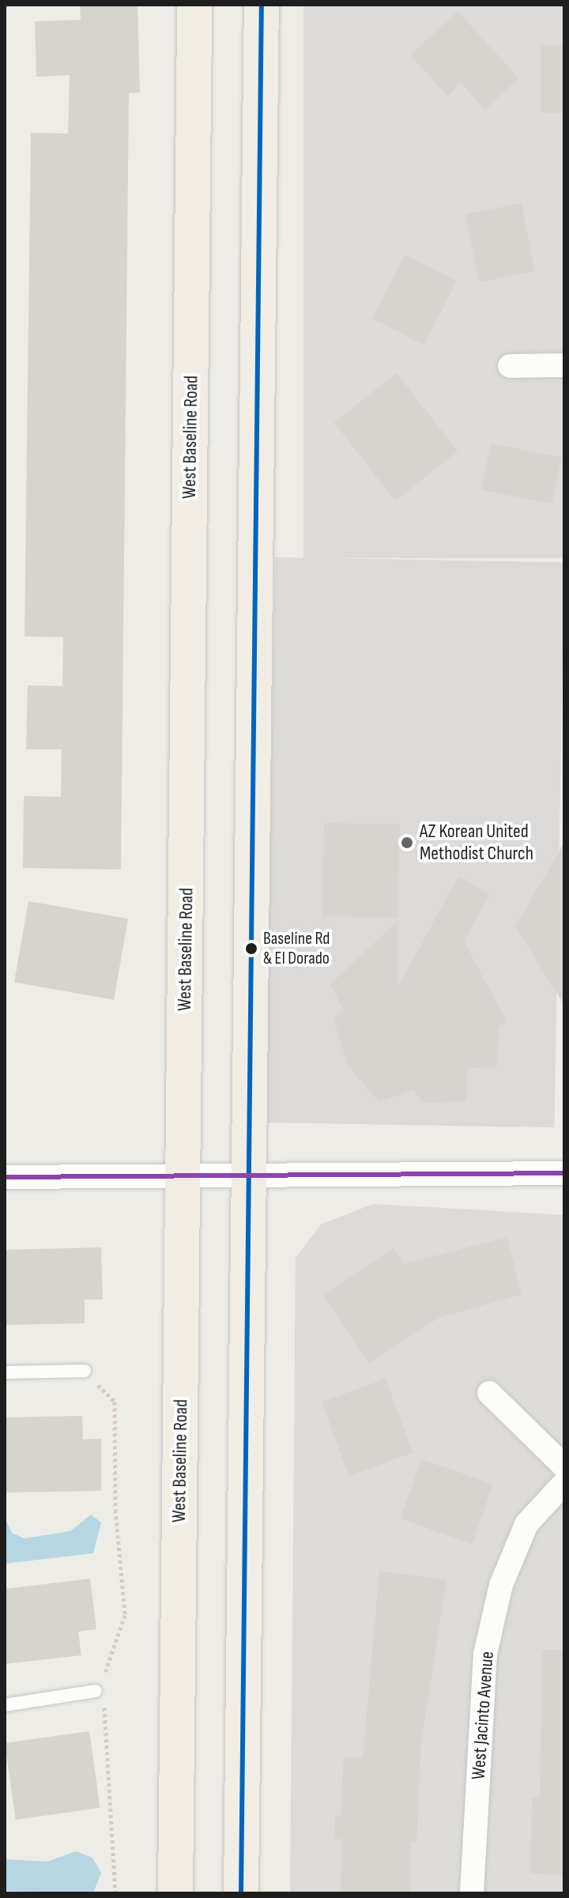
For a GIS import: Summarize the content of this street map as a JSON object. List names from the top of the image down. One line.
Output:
{"streets":{"main road":["West Baseline Road"],"street":["West Jacinto Avenue"]},"places":["AZ Korean United Methodist Church","Baseline Rd & El Dorado"]}
